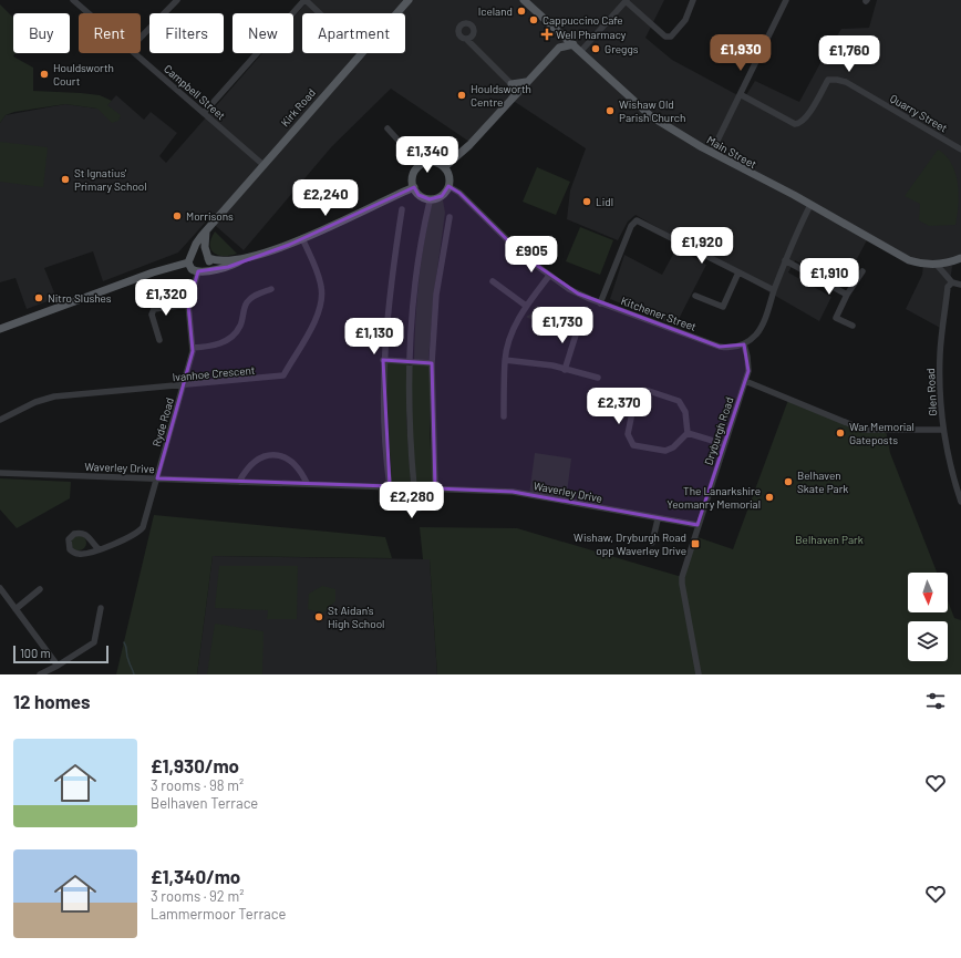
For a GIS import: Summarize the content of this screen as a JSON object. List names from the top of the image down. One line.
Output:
{"streets":{"main road":["Kirk Road","Main Street"],"street":["Campbell Street","Quarry Street","Kitchener Street","Ivanhoe Crescent","Glen Road","Ryde Road","Dryburgh Road","Waverley Drive"]},"crossings":[["Campbell Street","Kirk Road"],["Kirk Road","Ryde Road"],["Kitchener Street","Dryburgh Road"],["Ivanhoe Crescent","Ryde Road"],["Ryde Road","Waverley Drive"],["Dryburgh Road","Waverley Drive"]],"parks":["Belhaven Park"],"places":{"other":["Iceland","Cappuccino Cafe","Greggs","Houldsworth Court","Houldsworth Centre","Wishaw Old Parish Church","St Ignatius' Primary School","Lidl","Morrisons","Nitro Slushes","War Memorial Gateposts","Belhaven Skate Park","The Lanarkshire Yeomanry Memorial","St Aidan's High School"],"health":["Well Pharmacy"],"transit":["Wishaw, Dryburgh Road opp Waverley Drive"]},"scale_bar":"100 m","north":"bottom","page":{"chip":["Buy","Rent","Filters","New","Apartment"],"price":["£1,930","£1,760","£1,340","£2,240","£1,920","£905","£1,910","£1,320","£1,730","£1,130","£2,370","£2,280"],"scale":"100 m","heading":"12 homes","list":[{"name":"£1,930/mo","note":"3 rooms · 98 m² · Belhaven Terrace"},{"name":"£1,340/mo","note":"3 rooms · 92 m² · Lammermoor Terrace"}]}}
